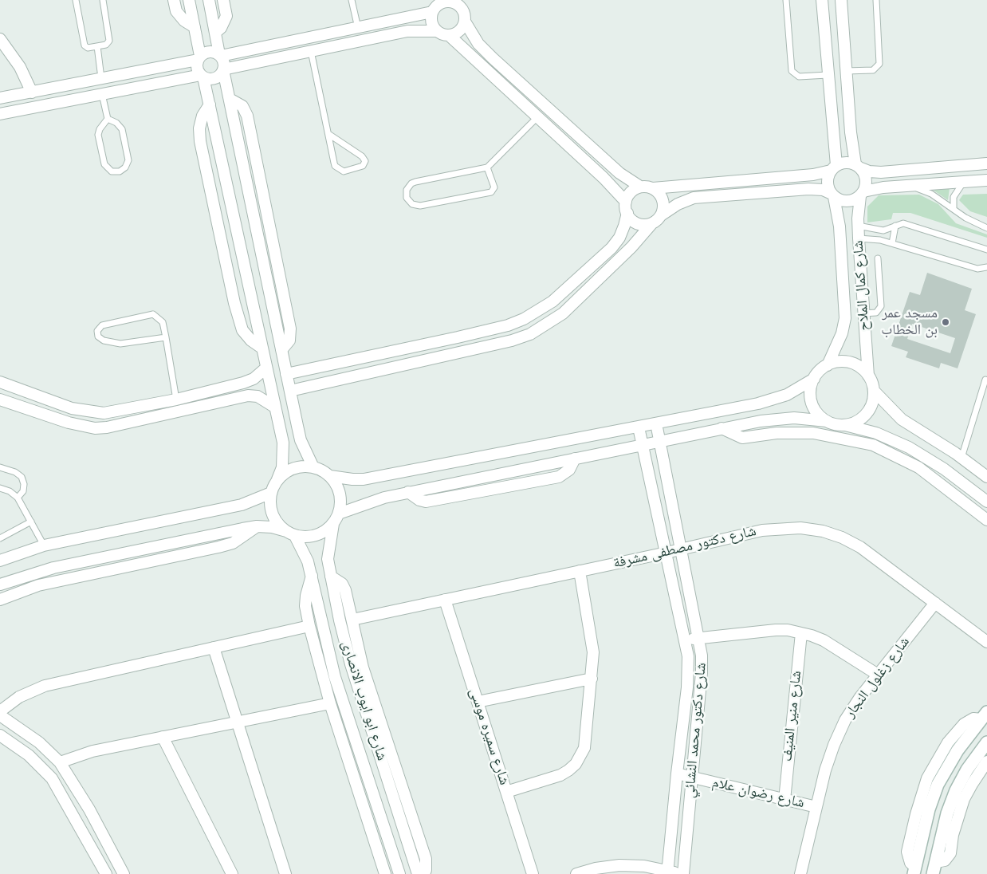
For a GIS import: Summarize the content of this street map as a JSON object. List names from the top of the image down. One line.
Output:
{"streets":{"street":["شارع كمال الملاح","شارع دكتور مصطفى مشرفة","شارع زغلول النجار","شارع ابو ايوب الانصارى","شارع منير المنيف","شارع دكتور محمد النشائي","شارع سميره موسى","شارع رضوان علام"]},"crossings":[["شارع دكتور مصطفى مشرفة","شارع زغلول النجار"],["شارع دكتور مصطفى مشرفة","شارع دكتور محمد النشائي"],["شارع دكتور مصطفى مشرفة","شارع سميره موسى"],["شارع زغلول النجار","شارع رضوان علام"],["شارع منير المنيف","شارع رضوان علام"],["شارع دكتور محمد النشائي","شارع رضوان علام"]],"places":["مسجد عمر بن الخطاب"]}
